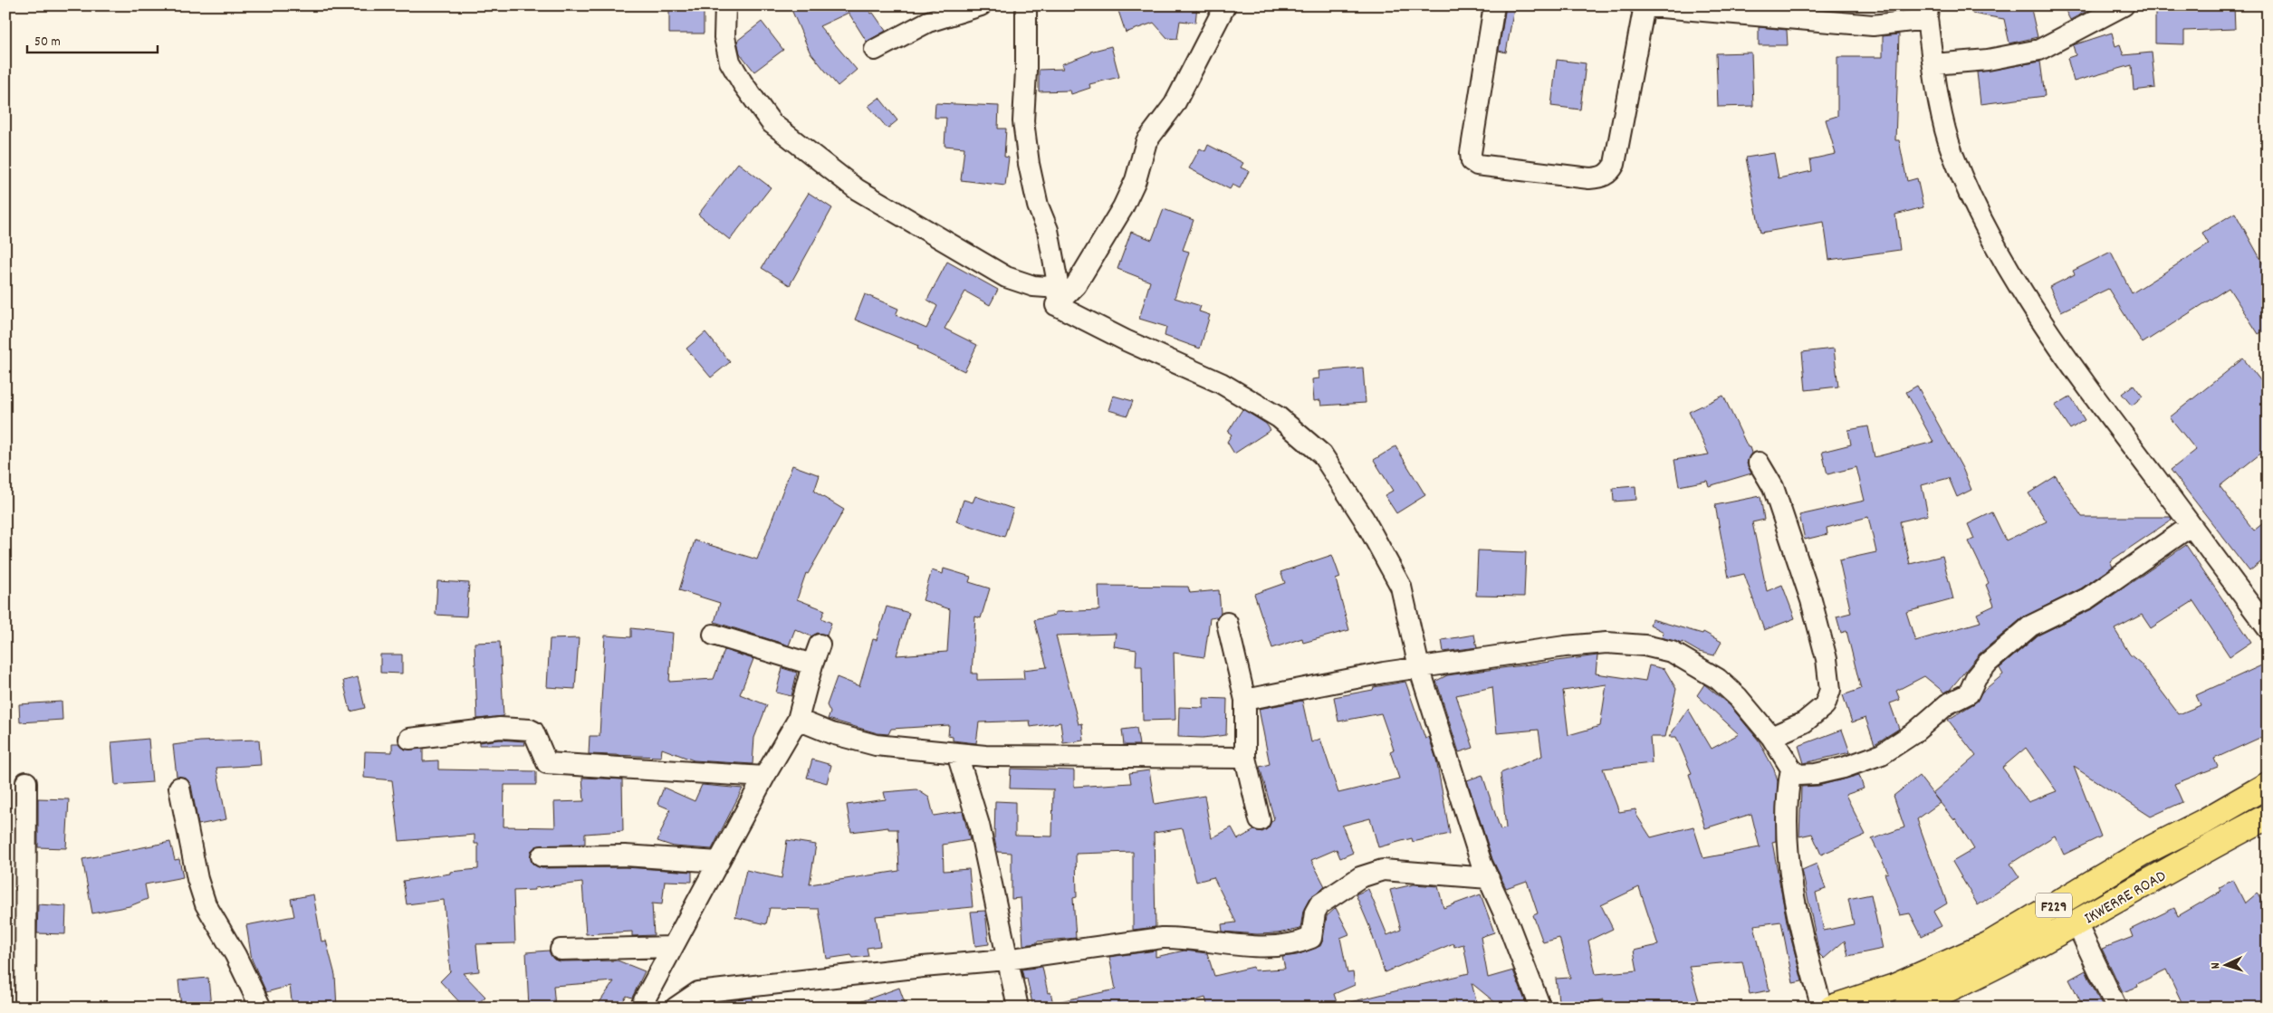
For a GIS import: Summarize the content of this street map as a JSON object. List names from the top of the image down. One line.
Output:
{"streets":{"main road":["IKWERRE ROAD","F229"]},"scale_bar":"50 m","north":"left"}
